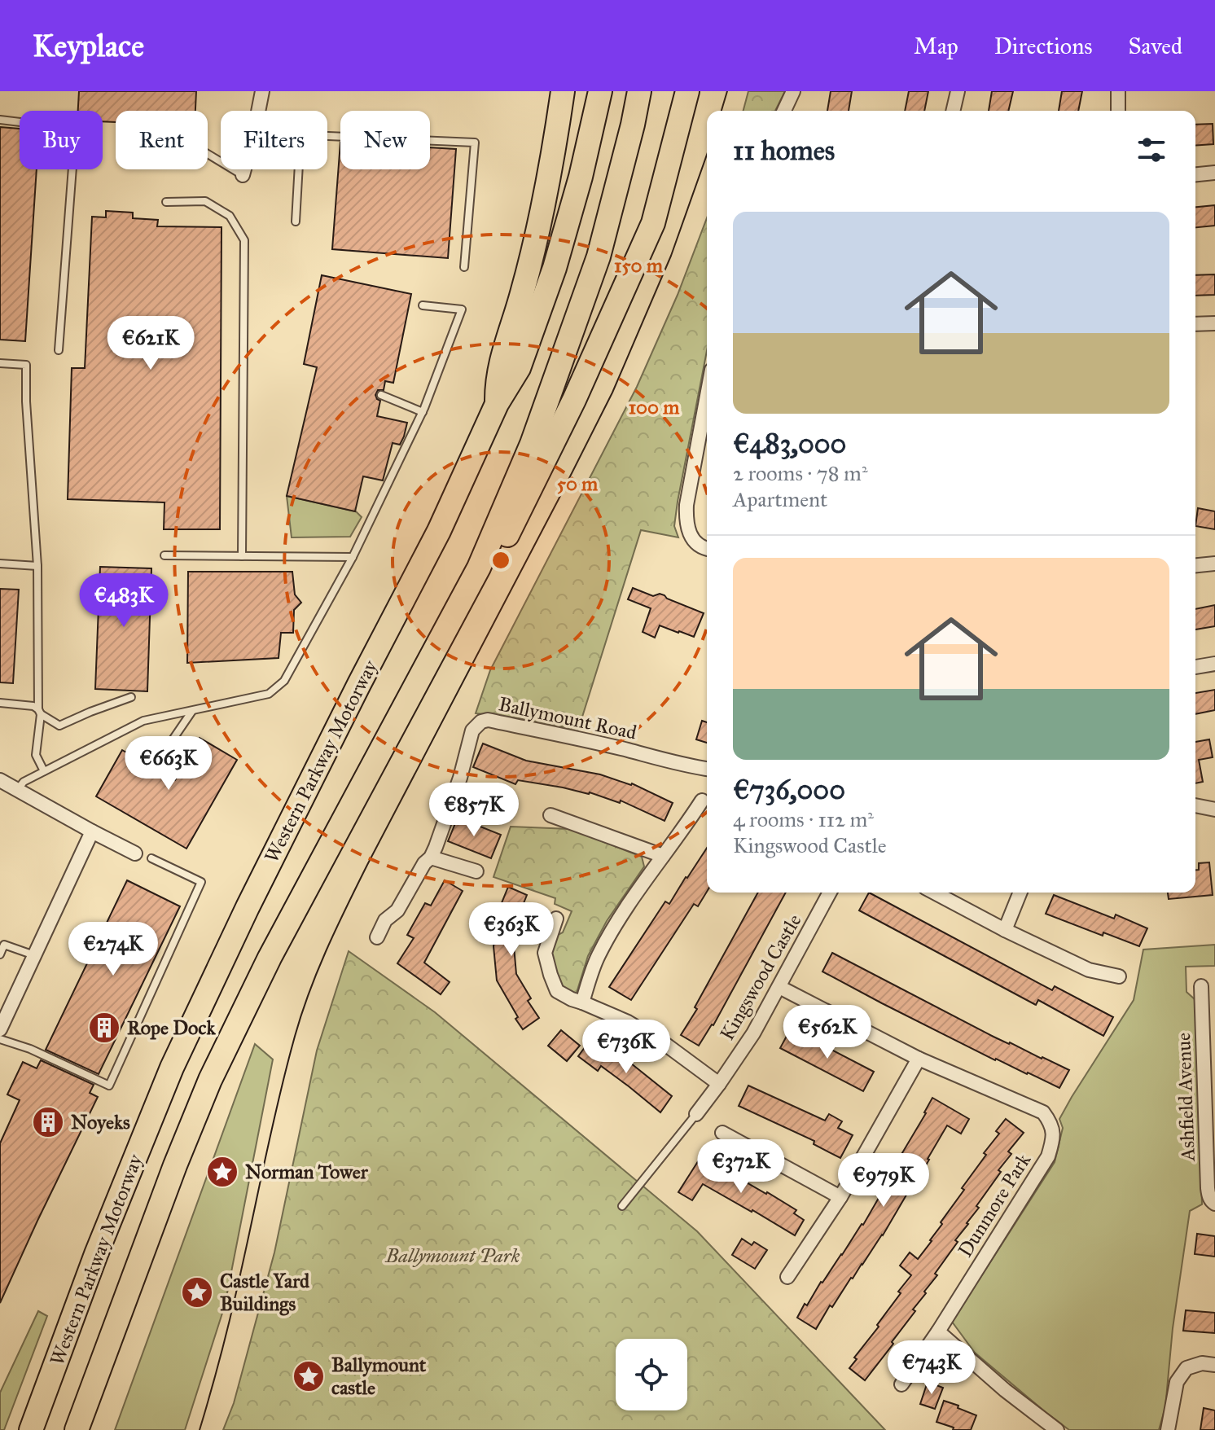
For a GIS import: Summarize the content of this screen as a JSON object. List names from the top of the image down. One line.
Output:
{"streets":{"highway":["Western Parkway Motorway"],"street":["Ballymount Road","Kingswood Castle","Ashfield Avenue","Dunmore Park"]},"crossings":[["Kingswood Castle","Dunmore Park"]],"parks":["Ballymount Park"],"places":{"building":["Rope Dock","Noyeks"],"place":["Norman Tower","Castle Yard Buildings","Ballymount castle"]},"page":{"header":"Keyplace","nav":["Map","Directions","Saved"],"chip":["Buy","Rent","Filters","New"],"heading":"11 homes","list":[{"name":"€483,000","note":"2 rooms · 78 m² · Apartment"},{"name":"€736,000","note":"4 rooms · 112 m² · Kingswood Castle"}],"price":["€621K","€483K","€663K","€857K","€363K","€274K","€562K","€736K","€372K","€979K","€743K"]},"rings":["150 m","100 m","50 m"]}
